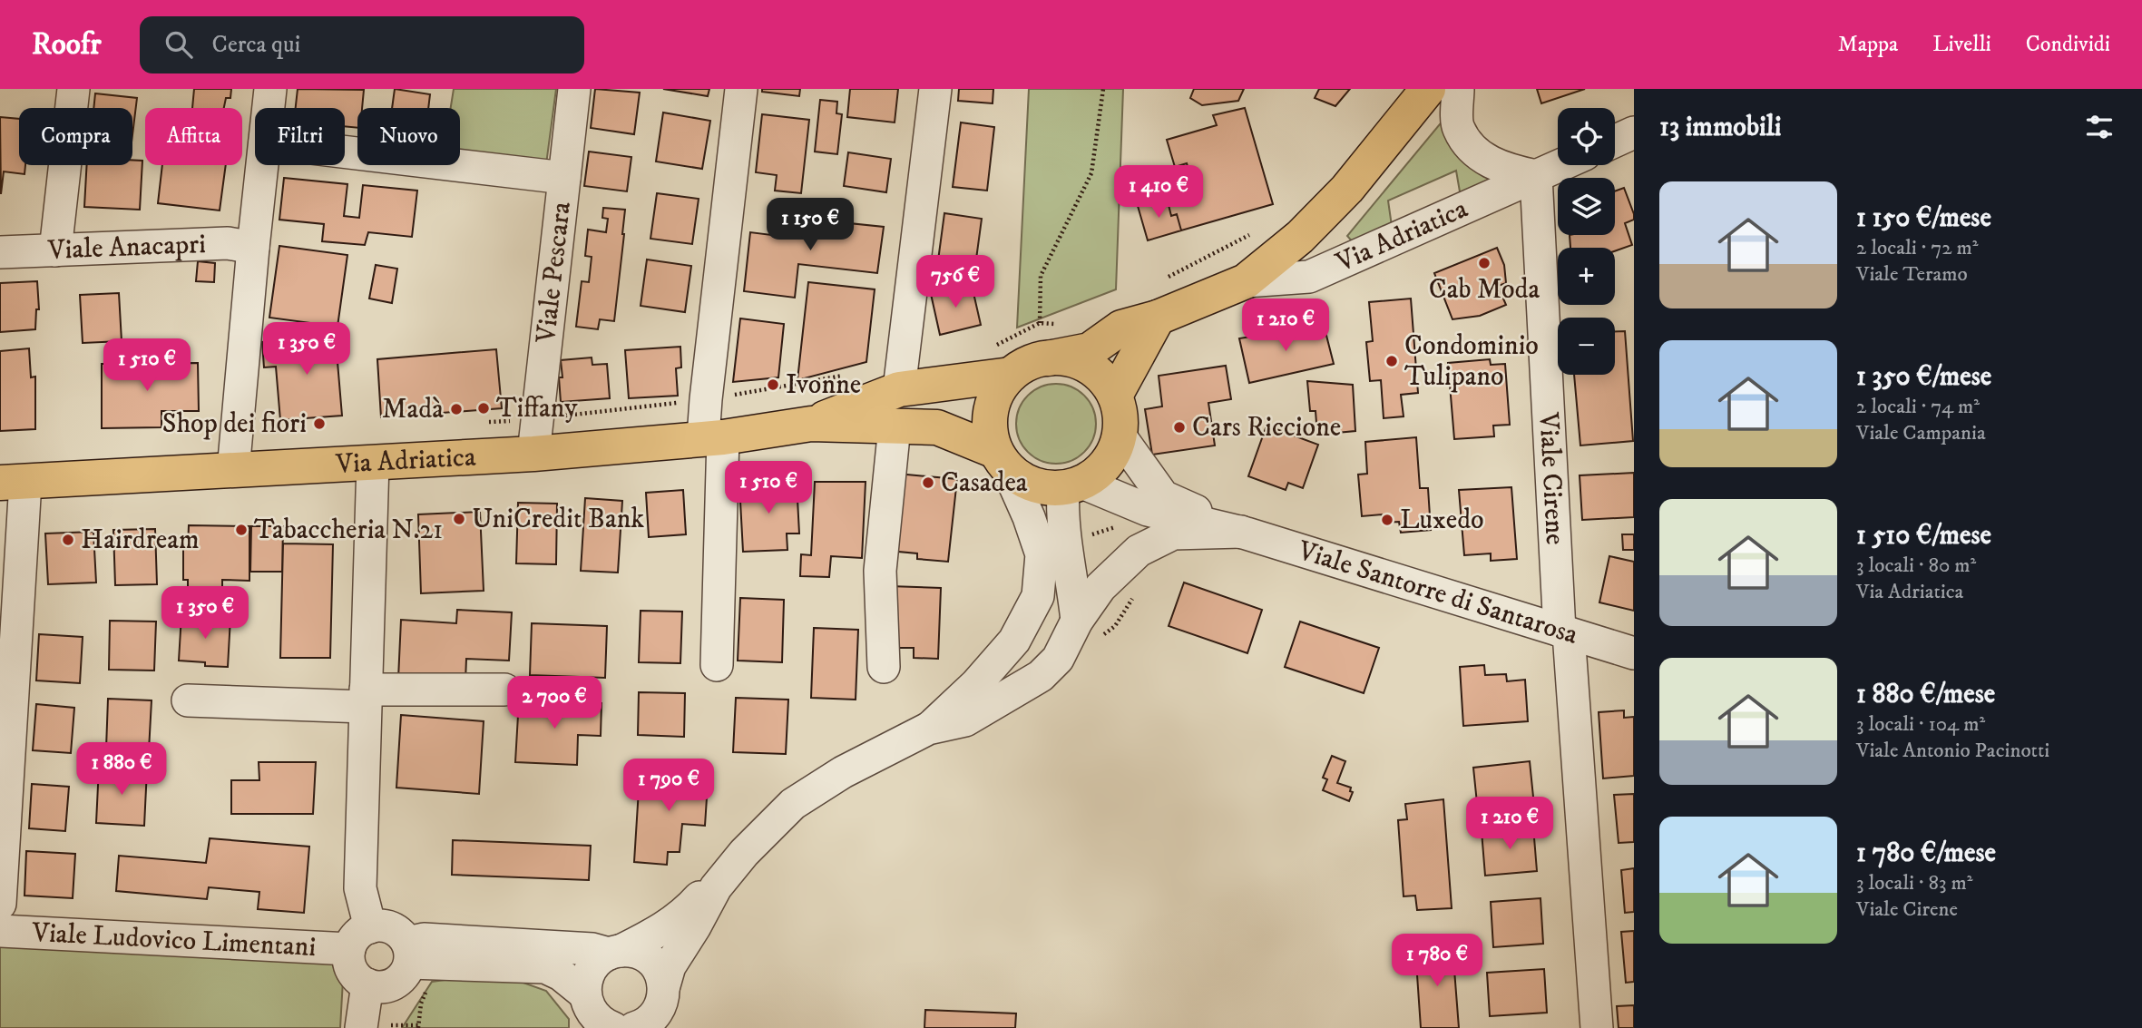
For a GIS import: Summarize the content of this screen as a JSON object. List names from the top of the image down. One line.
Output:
{"streets":{"main road":["Via Adriatica"],"street":["Viale Anacapri","Viale Pescara","Viale Cirene","Viale Santorre di Santarosa","Viale Ludovico Limentani"]},"crossings":[["Via Adriatica","Viale Pescara"],["Via Adriatica","Viale Cirene"],["Via Adriatica","Viale Santorre di Santarosa"],["Viale Cirene","Viale Santorre di Santarosa"]],"places":["Cab Moda","Condominio Tulipano","Ivonne","Tiffany","Madà","Shop dei fiori","Cars Riccione","Casadea","UniCredit Bank","Luxedo","Tabaccheria N.21","Hairdream"],"page":{"header":"Roofr","search":"Cerca qui","nav":["Mappa","Livelli","Condividi"],"heading":"13 immobili","map_buttons":["+","−"],"chip":["Compra","Affitta","Filtri","Nuovo"],"price":["1 410 €","1 150 €","756 €","1 210 €","1 350 €","1 510 €","1 510 €","1 350 €","2 700 €","1 880 €","1 790 €","1 210 €","1 780 €"],"list":[{"name":"1 150 €/mese","note":"2 locali · 72 m² · Viale Teramo"},{"name":"1 350 €/mese","note":"2 locali · 74 m² · Viale Campania"},{"name":"1 510 €/mese","note":"3 locali · 80 m² · Via Adriatica"},{"name":"1 880 €/mese","note":"3 locali · 104 m² · Viale Antonio Pacinotti"},{"name":"1 780 €/mese","note":"3 locali · 83 m² · Viale Cirene"}]}}
